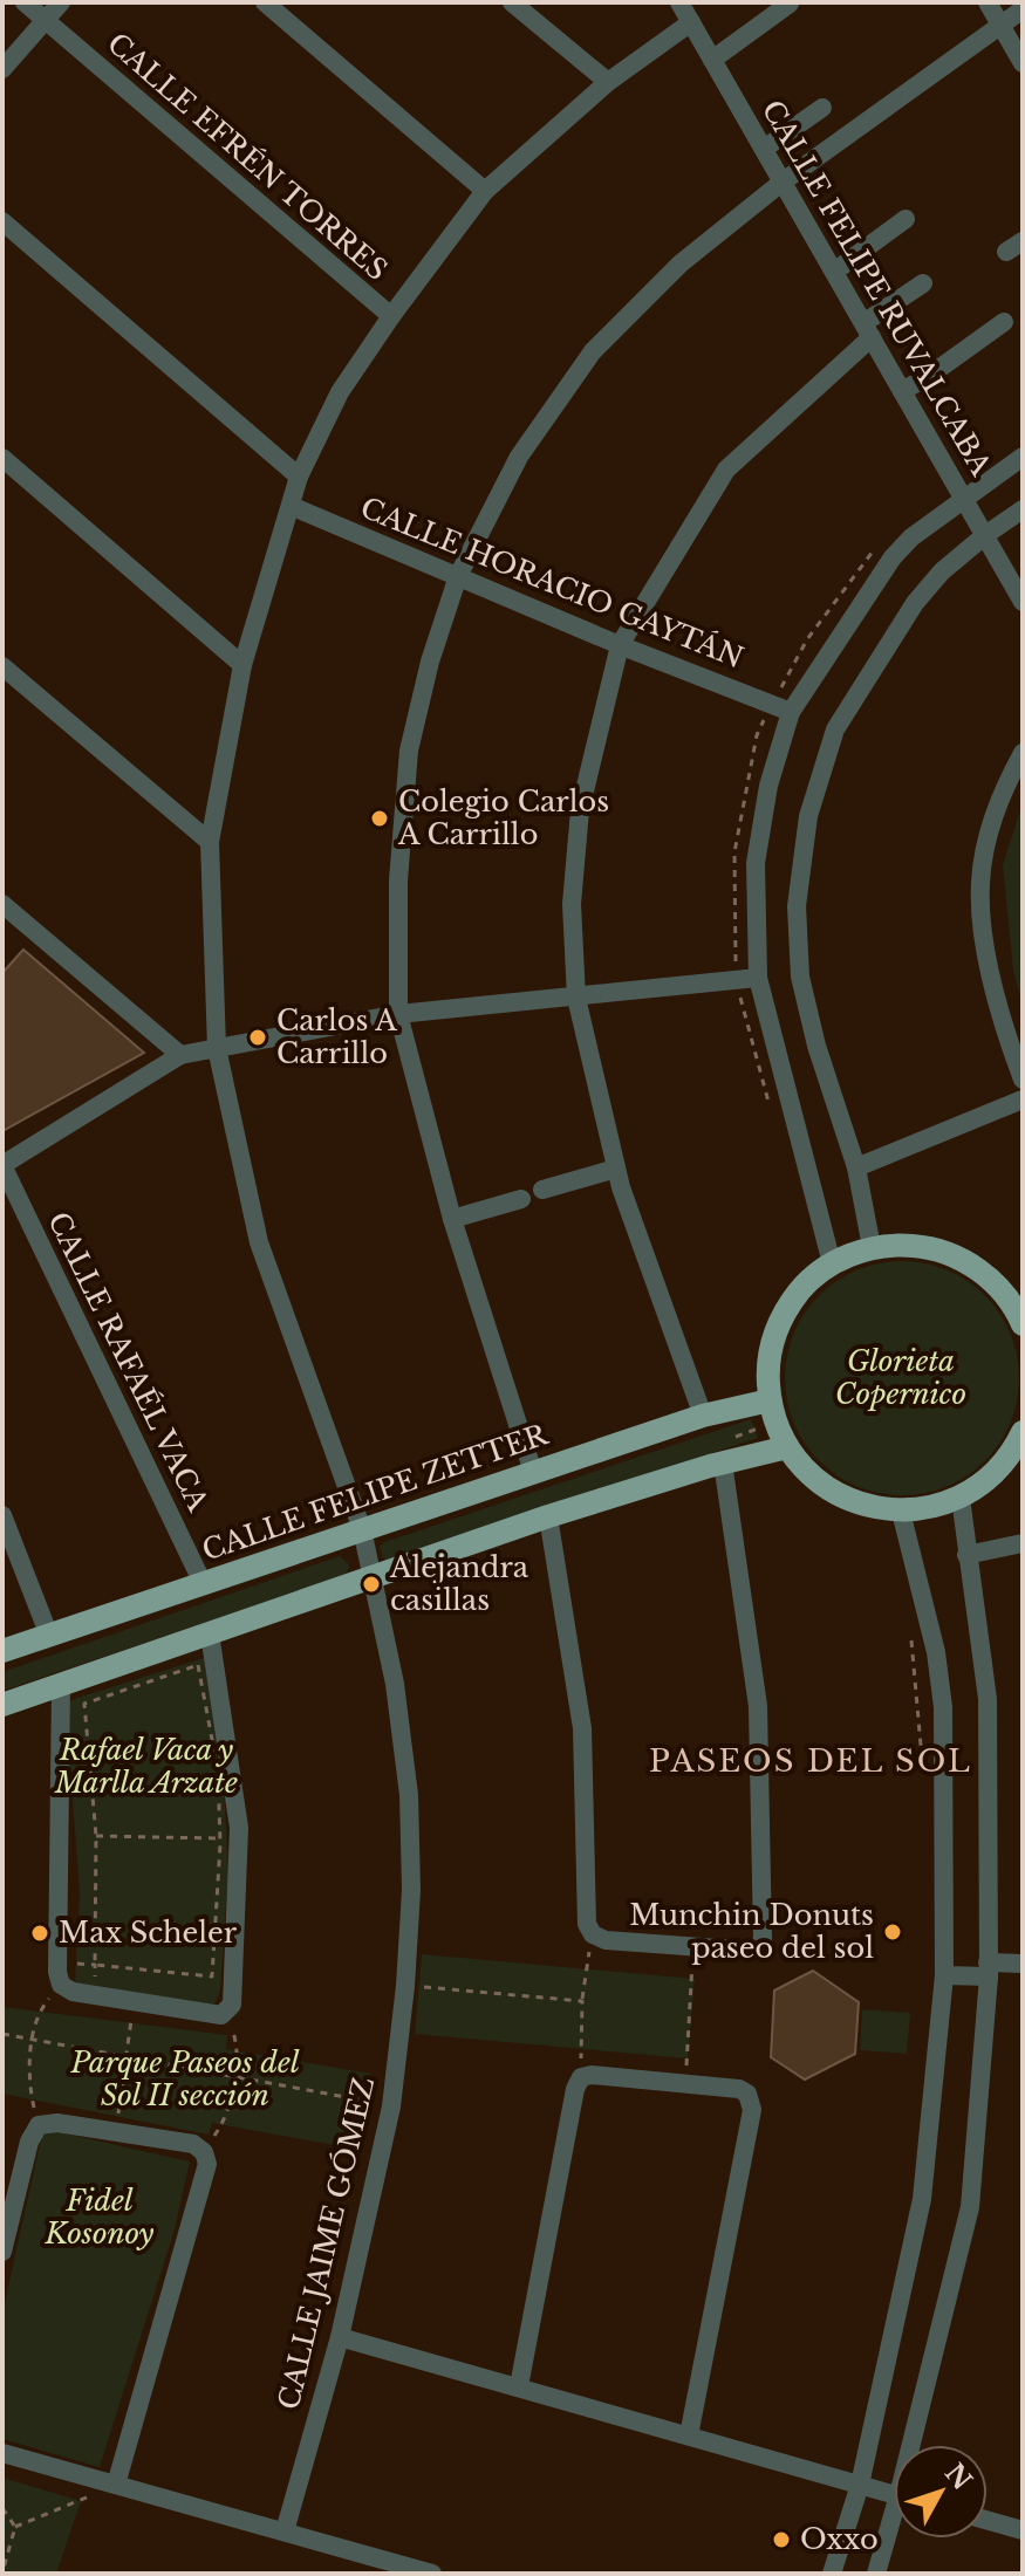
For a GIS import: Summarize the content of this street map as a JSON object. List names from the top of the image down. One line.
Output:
{"streets":{"main road":["CALLE FELIPE ZETTER"],"street":["CALLE EFRÉN TORRES","CALLE FELIPE RUVALCABA","CALLE HORACIO GAYTÁN","CALLE RAFAÉL VACA","CALLE JAIME GÓMEZ"]},"crossings":[["CALLE EFRÉN TORRES","CALLE JAIME GÓMEZ"],["CALLE FELIPE RUVALCABA","CALLE JAIME GÓMEZ"],["CALLE HORACIO GAYTÁN","CALLE JAIME GÓMEZ"],["CALLE RAFAÉL VACA","CALLE FELIPE ZETTER"],["CALLE FELIPE ZETTER","CALLE JAIME GÓMEZ"]],"districts":["PASEOS DEL SOL"],"parks":["Glorieta Copernico","Rafael Vaca y Marlla Arzate","Parque Paseos del Sol II sección","Fidel Kosonoy"],"places":["Colegio Carlos A Carrillo","Carlos A Carrillo","Alejandra casillas","Munchin Donuts paseo del sol","Max Scheler","Oxxo"],"north":"top right"}
